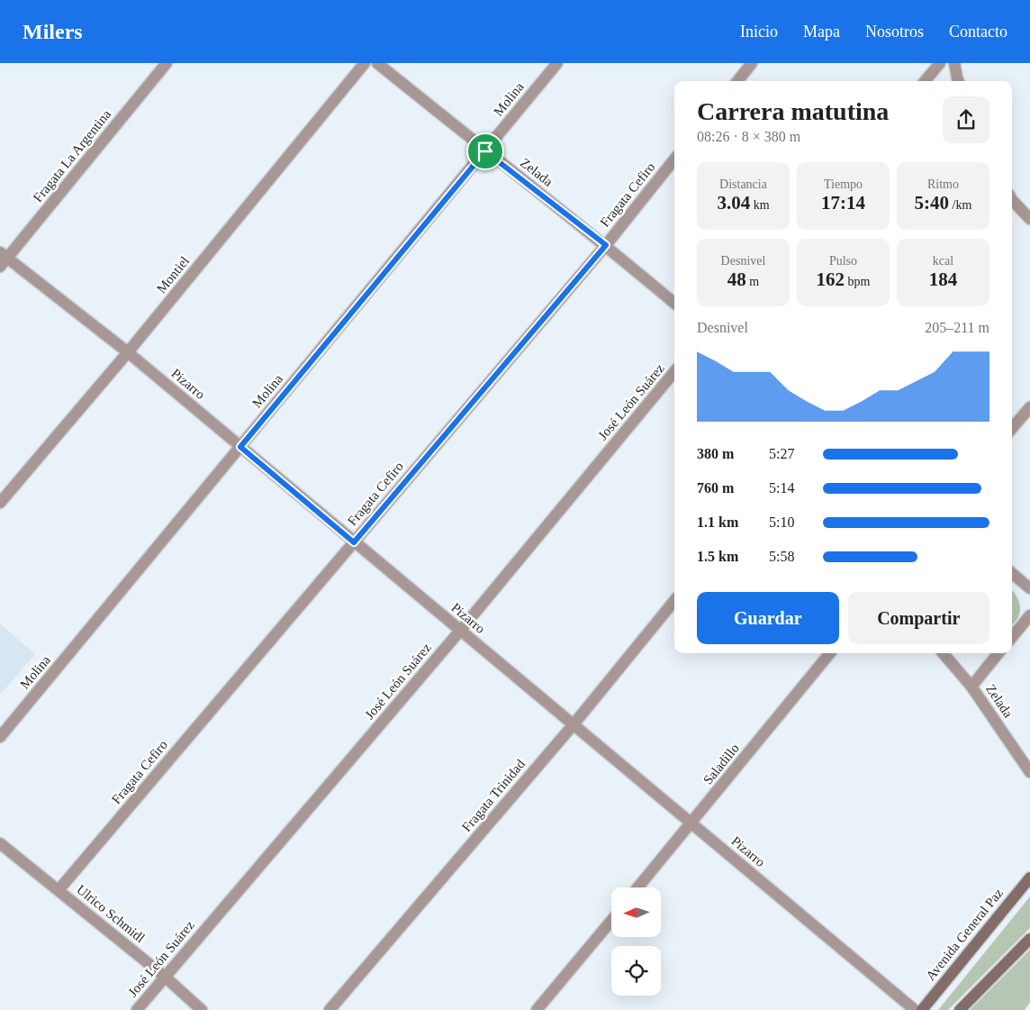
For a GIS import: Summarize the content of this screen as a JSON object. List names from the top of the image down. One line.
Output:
{"streets":{"street":["Molina","Fragata La Argentina","Zelada","Fragata Cefiro","Montiel","Pizarro","José León Suárez","Saladillo","Fragata Trinidad","Ulrico Schmidl","Avenida General Paz"]},"crossings":[["Molina","Zelada"],["Molina","Pizarro"],["Fragata La Argentina","Pizarro"],["Zelada","Fragata Cefiro"],["Fragata Cefiro","Pizarro"],["Fragata Cefiro","Ulrico Schmidl"],["Montiel","Pizarro"],["Pizarro","José León Suárez"],["Pizarro","Saladillo"],["Pizarro","Fragata Trinidad"],["José León Suárez","Ulrico Schmidl"]],"north":"left","page":{"header":"Milers","nav":["Inicio","Mapa","Nosotros","Contacto"],"heading":["Carrera matutina","08:26 · 8 × 380 m"],"stats":[["Distancia","3.04 km"],["Tiempo","17:14"],["Ritmo","5:40 /km"],["Desnivel","48 m"],["Pulso","162 bpm"],["kcal","184"]],"chart":["Desnivel","205–211 m"],"list":[{"name":"380 m","note":"5:27"},{"name":"760 m","note":"5:14"},{"name":"1.1 km","note":"5:10"},{"name":"1.5 km","note":"5:58"}],"buttons":["Guardar","Compartir"]}}
